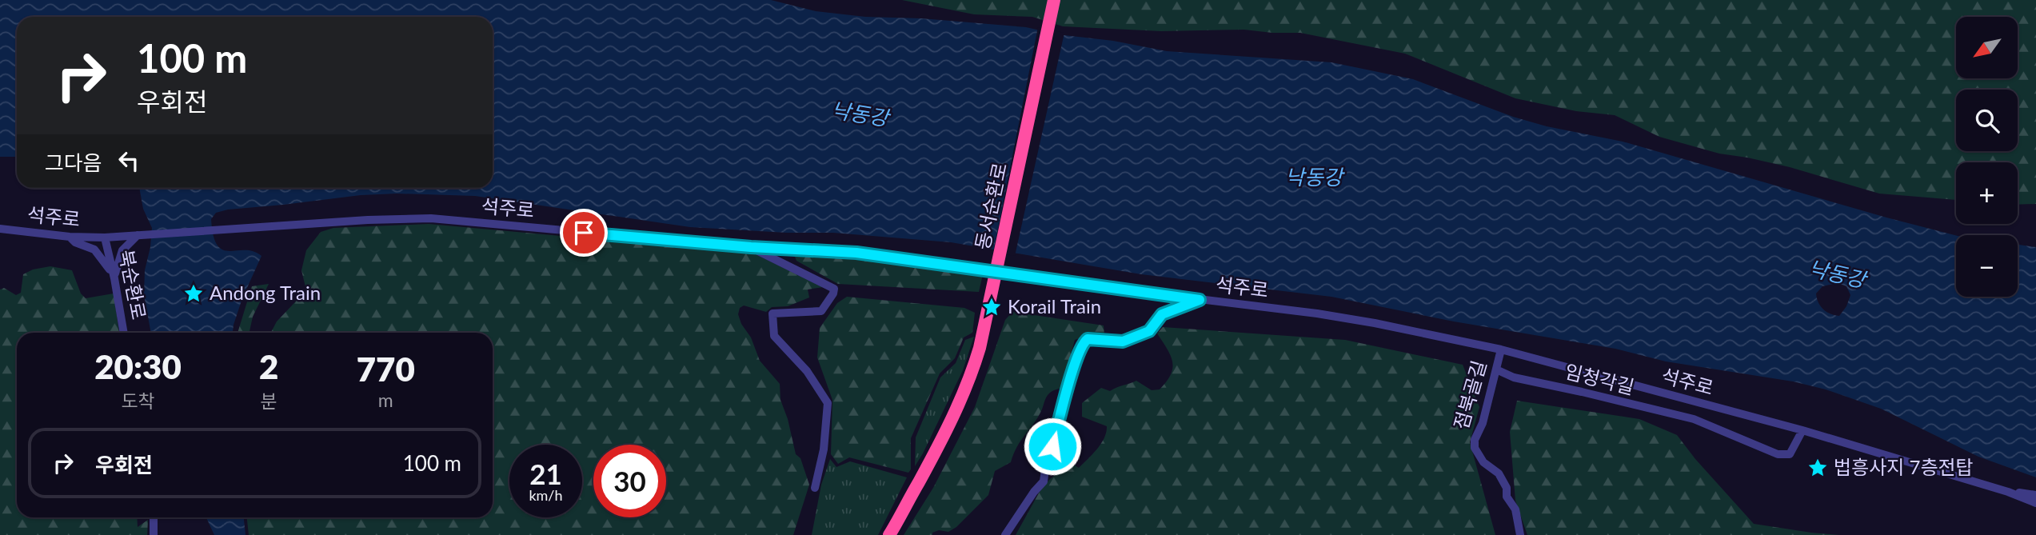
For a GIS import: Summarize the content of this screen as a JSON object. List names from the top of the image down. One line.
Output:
{"streets":{"highway":["동서순환로"],"street":["석주로","북순환로","임청각길","점북골길"]},"crossings":[["석주로","북순환로"],["석주로","임청각길"],["석주로","점북골길"],["임청각길","점북골길"]],"water":["낙동강"],"places":{"place":["Andong Train","Korail Train","법흥사지 7층전탑"]},"north":"bottom left","page":{"map_buttons":["+","−"],"turn":["100 m","우회전"],"then":"그다음","eta":["20:30","도착","2","분","770","m"],"list":[{"name":"우회전","value":"100 m"}],"speed":"21 km/h","limit":"30"}}
